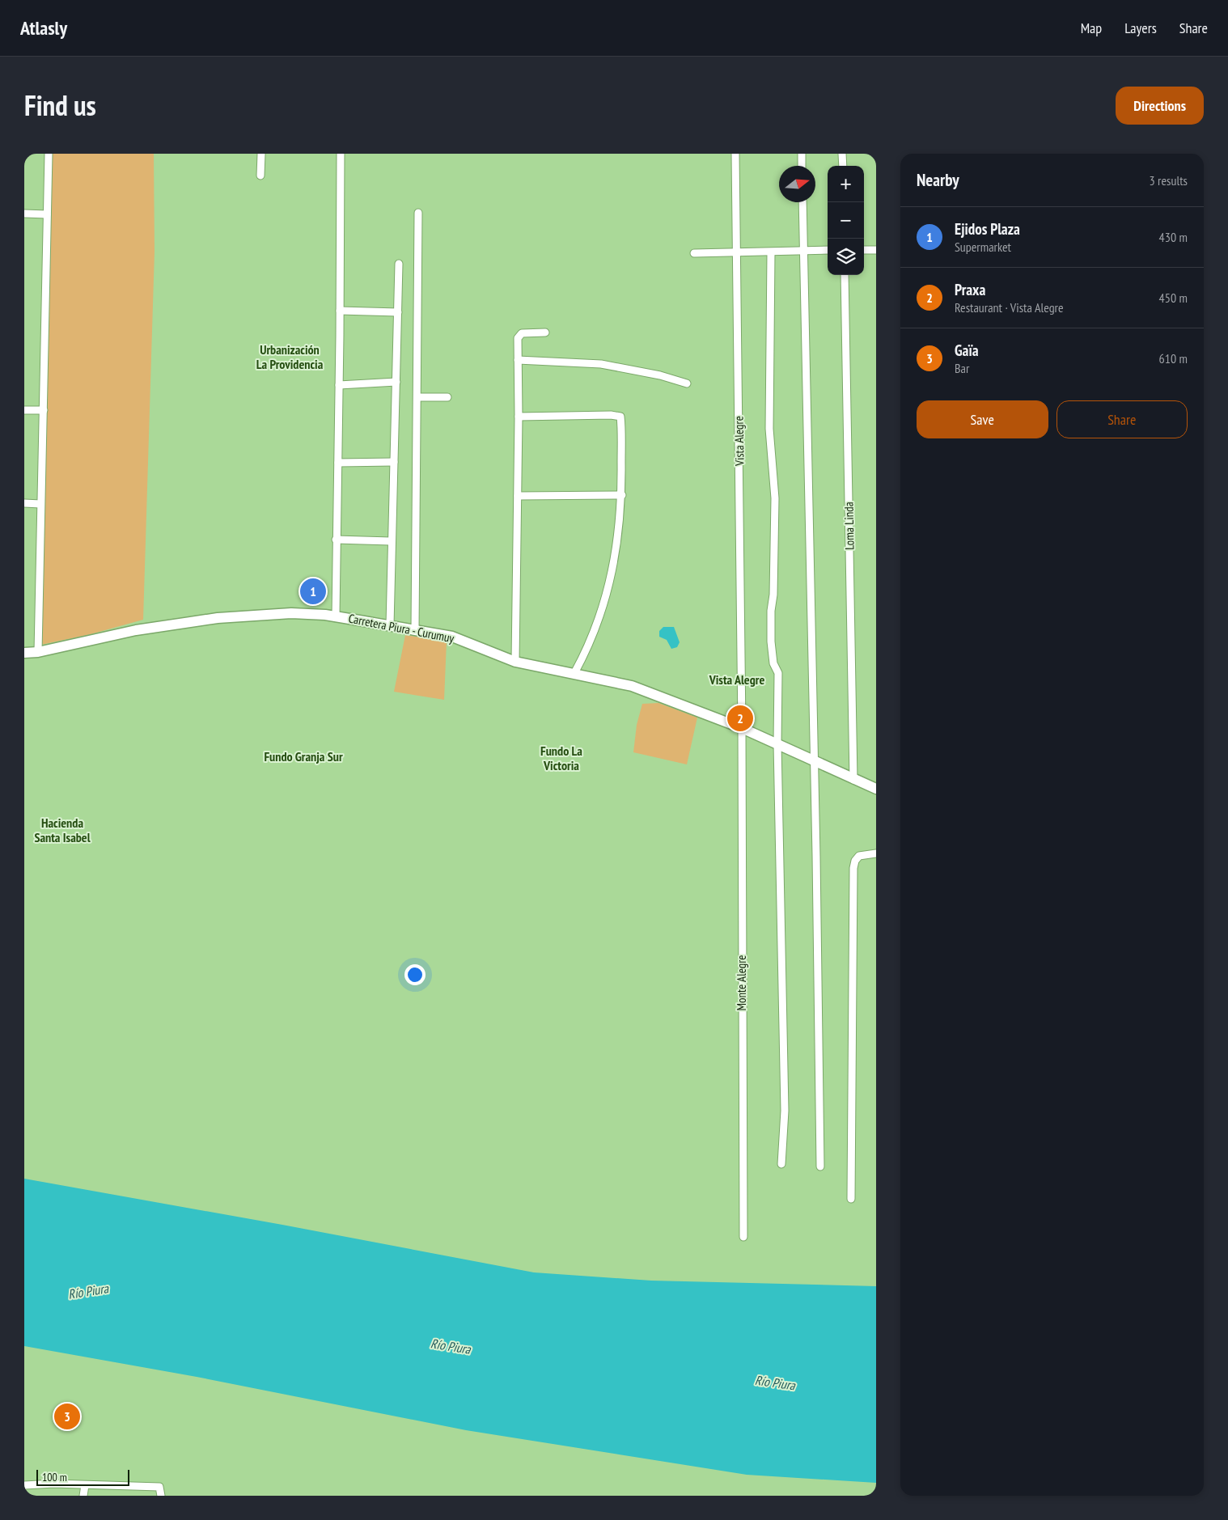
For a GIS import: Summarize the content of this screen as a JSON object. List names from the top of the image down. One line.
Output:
{"streets":{"main road":["Carretera Piura - Curumuy"],"street":["Vista Alegre","Loma Linda","Monte Alegre"]},"crossings":[["Vista Alegre","Carretera Piura - Curumuy"],["Vista Alegre","Monte Alegre"],["Loma Linda","Carretera Piura - Curumuy"],["Carretera Piura - Curumuy","Monte Alegre"]],"districts":["Urbanización La Providencia","Vista Alegre","Fundo La Victoria","Fundo Granja Sur","Hacienda Santa Isabel"],"water":["Río Piura"],"scale_bar":"100 m","north":"right","page":{"header":"Atlasly","nav":["Map","Layers","Share"],"title":"Find us","buttons":["Directions",["Save","Share"]],"heading":["Nearby","3 results"],"map_buttons":["+","−"],"list":[{"mark":"1","name":"Ejidos Plaza","note":"Supermarket","value":"430 m"},{"mark":"2","name":"Praxa","note":"Restaurant · Vista Alegre","value":"450 m"},{"mark":"3","name":"Gaïa","note":"Bar","value":"610 m"}],"pins":["1","2","3"],"scale":"100 m"}}
